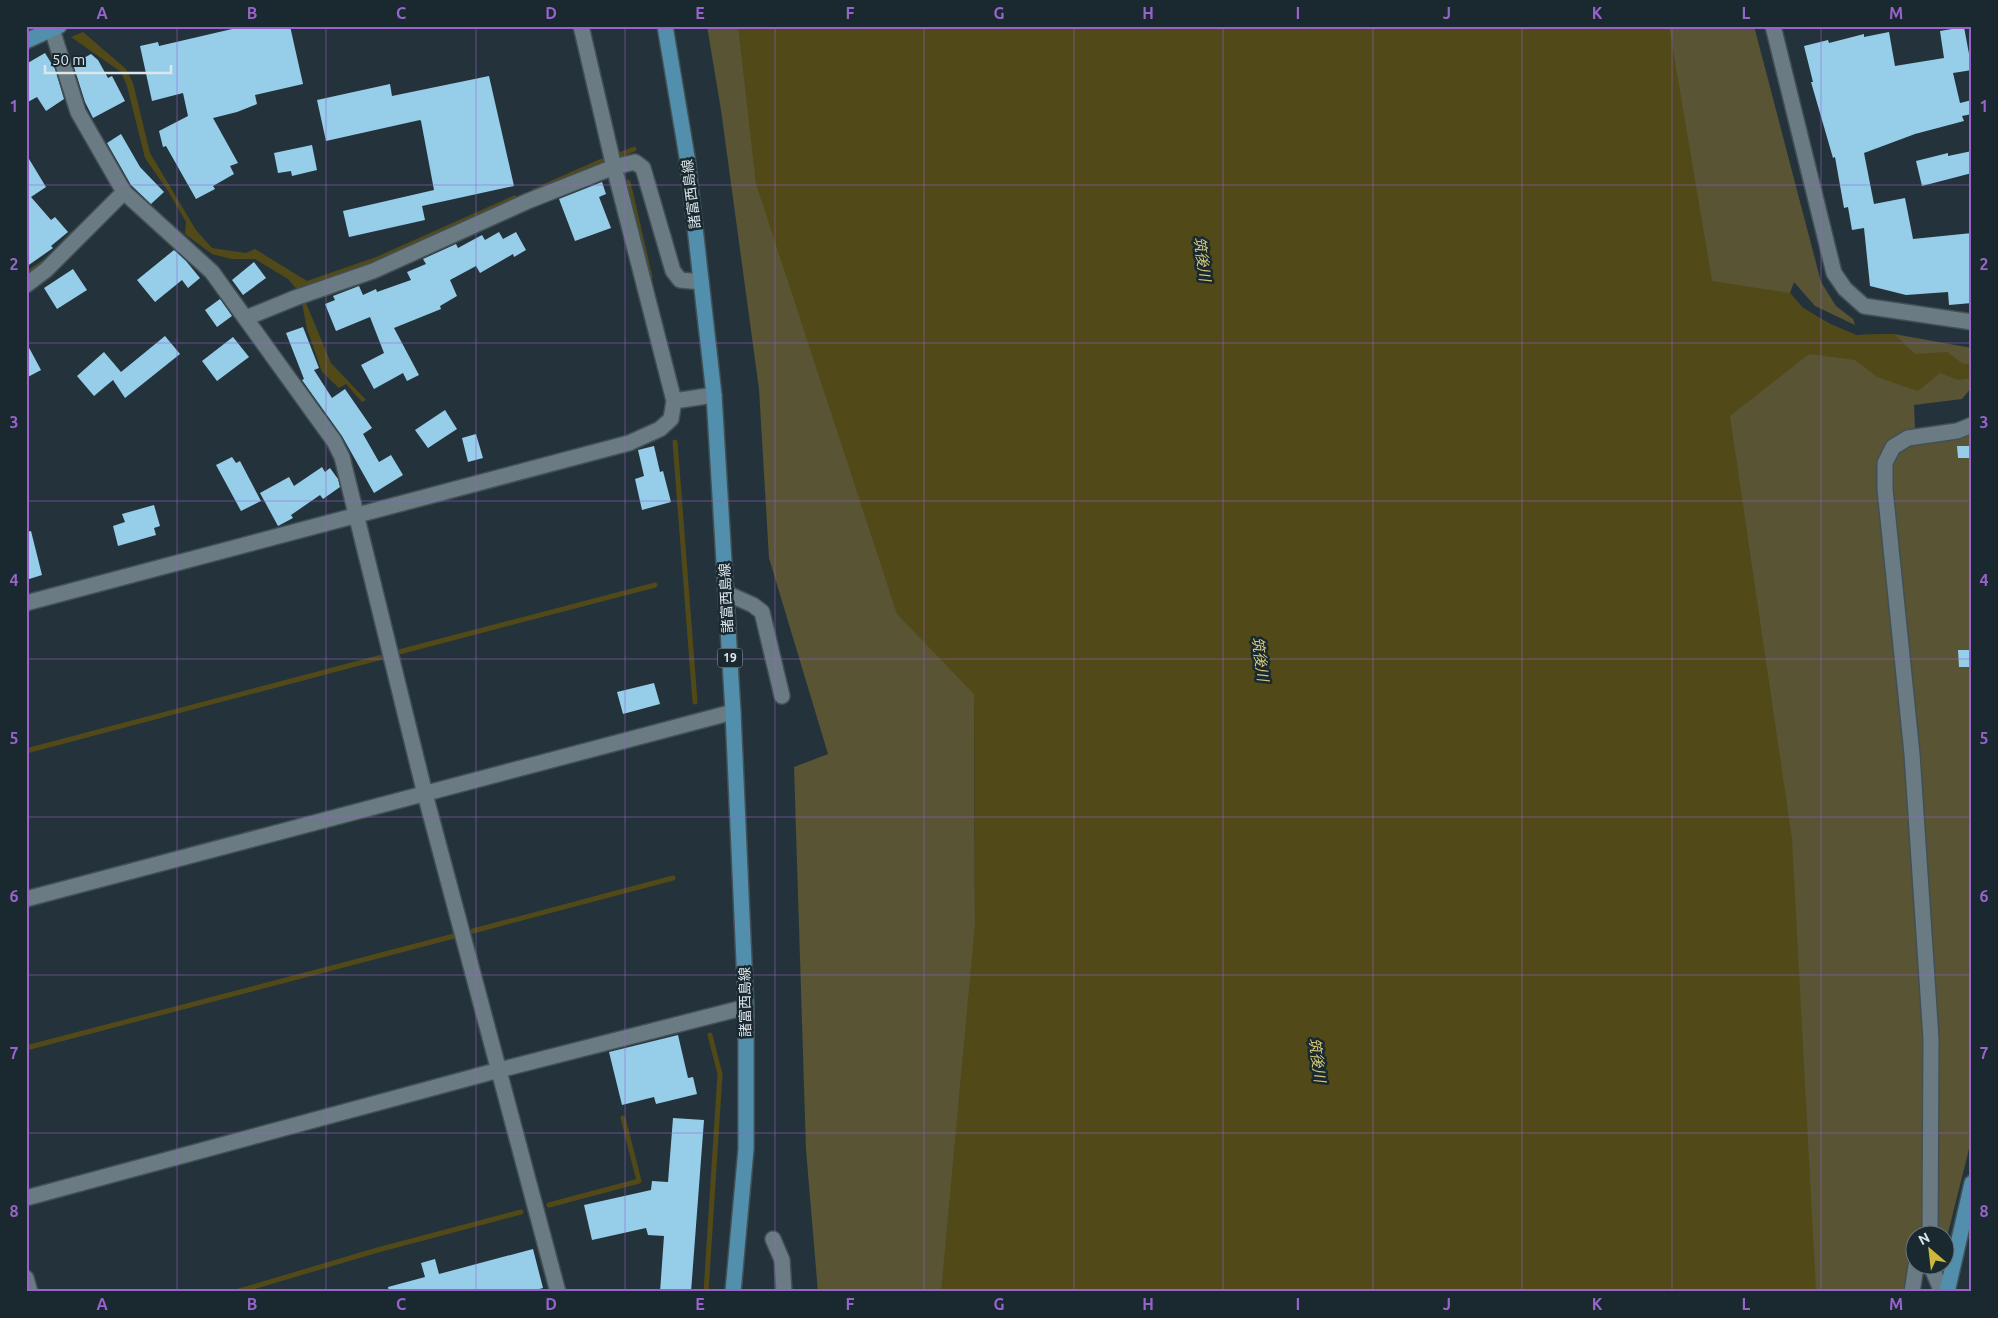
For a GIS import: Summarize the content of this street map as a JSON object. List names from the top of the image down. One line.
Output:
{"streets":{"main road":["諸富西島線","19"]},"water":["筑後川"],"scale_bar":"50 m","north":"top left","grid":{"columns":["A","B","C","D","E","F","G","H","I","J","K","L","M"],"rows":["1","2","3","4","5","6","7","8"]}}
